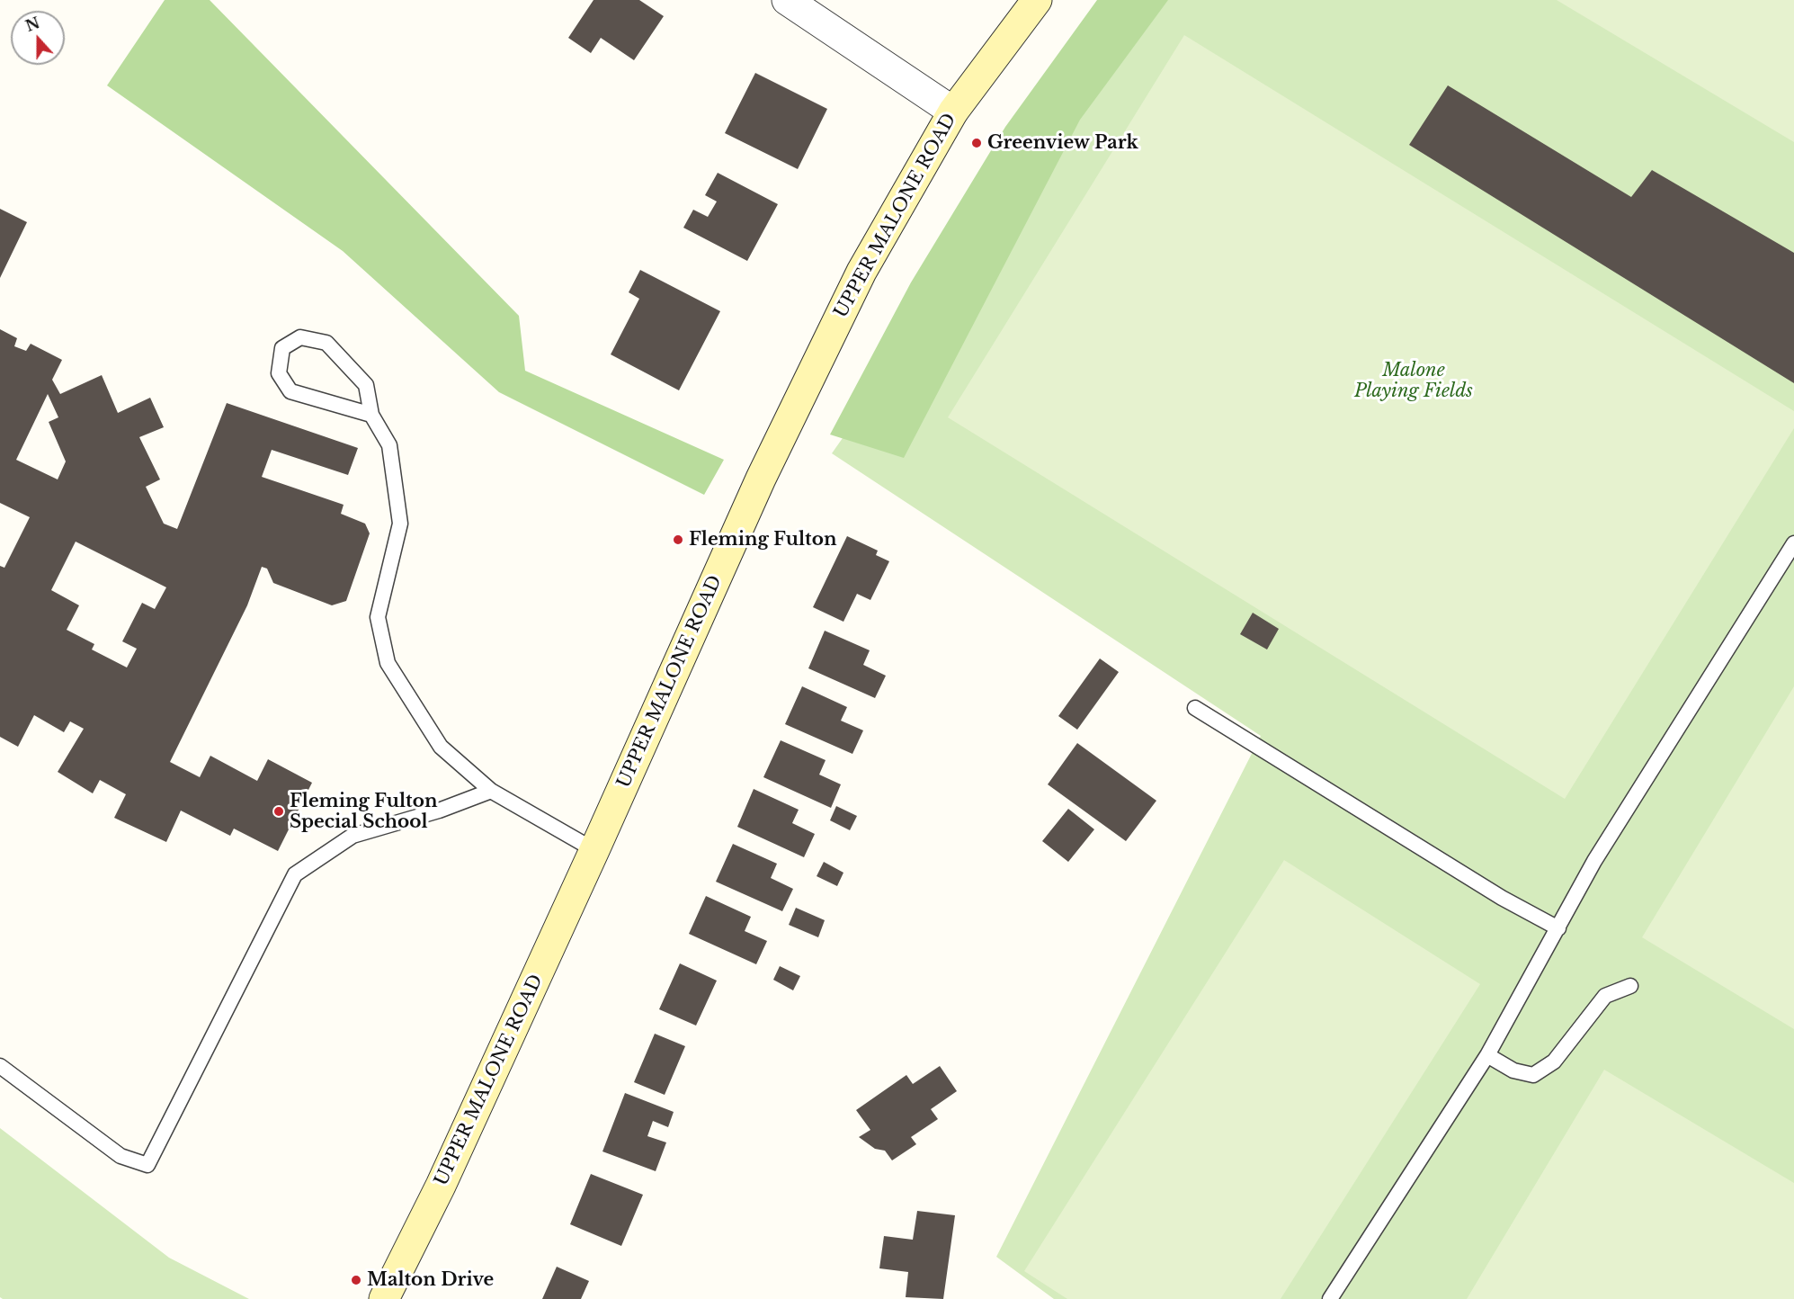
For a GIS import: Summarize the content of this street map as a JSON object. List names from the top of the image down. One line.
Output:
{"streets":{"main road":["UPPER MALONE ROAD"]},"parks":["Malone Playing Fields"],"places":["Greenview Park","Fleming Fulton","Fleming Fulton Special School","Malton Drive"],"north":"top"}
